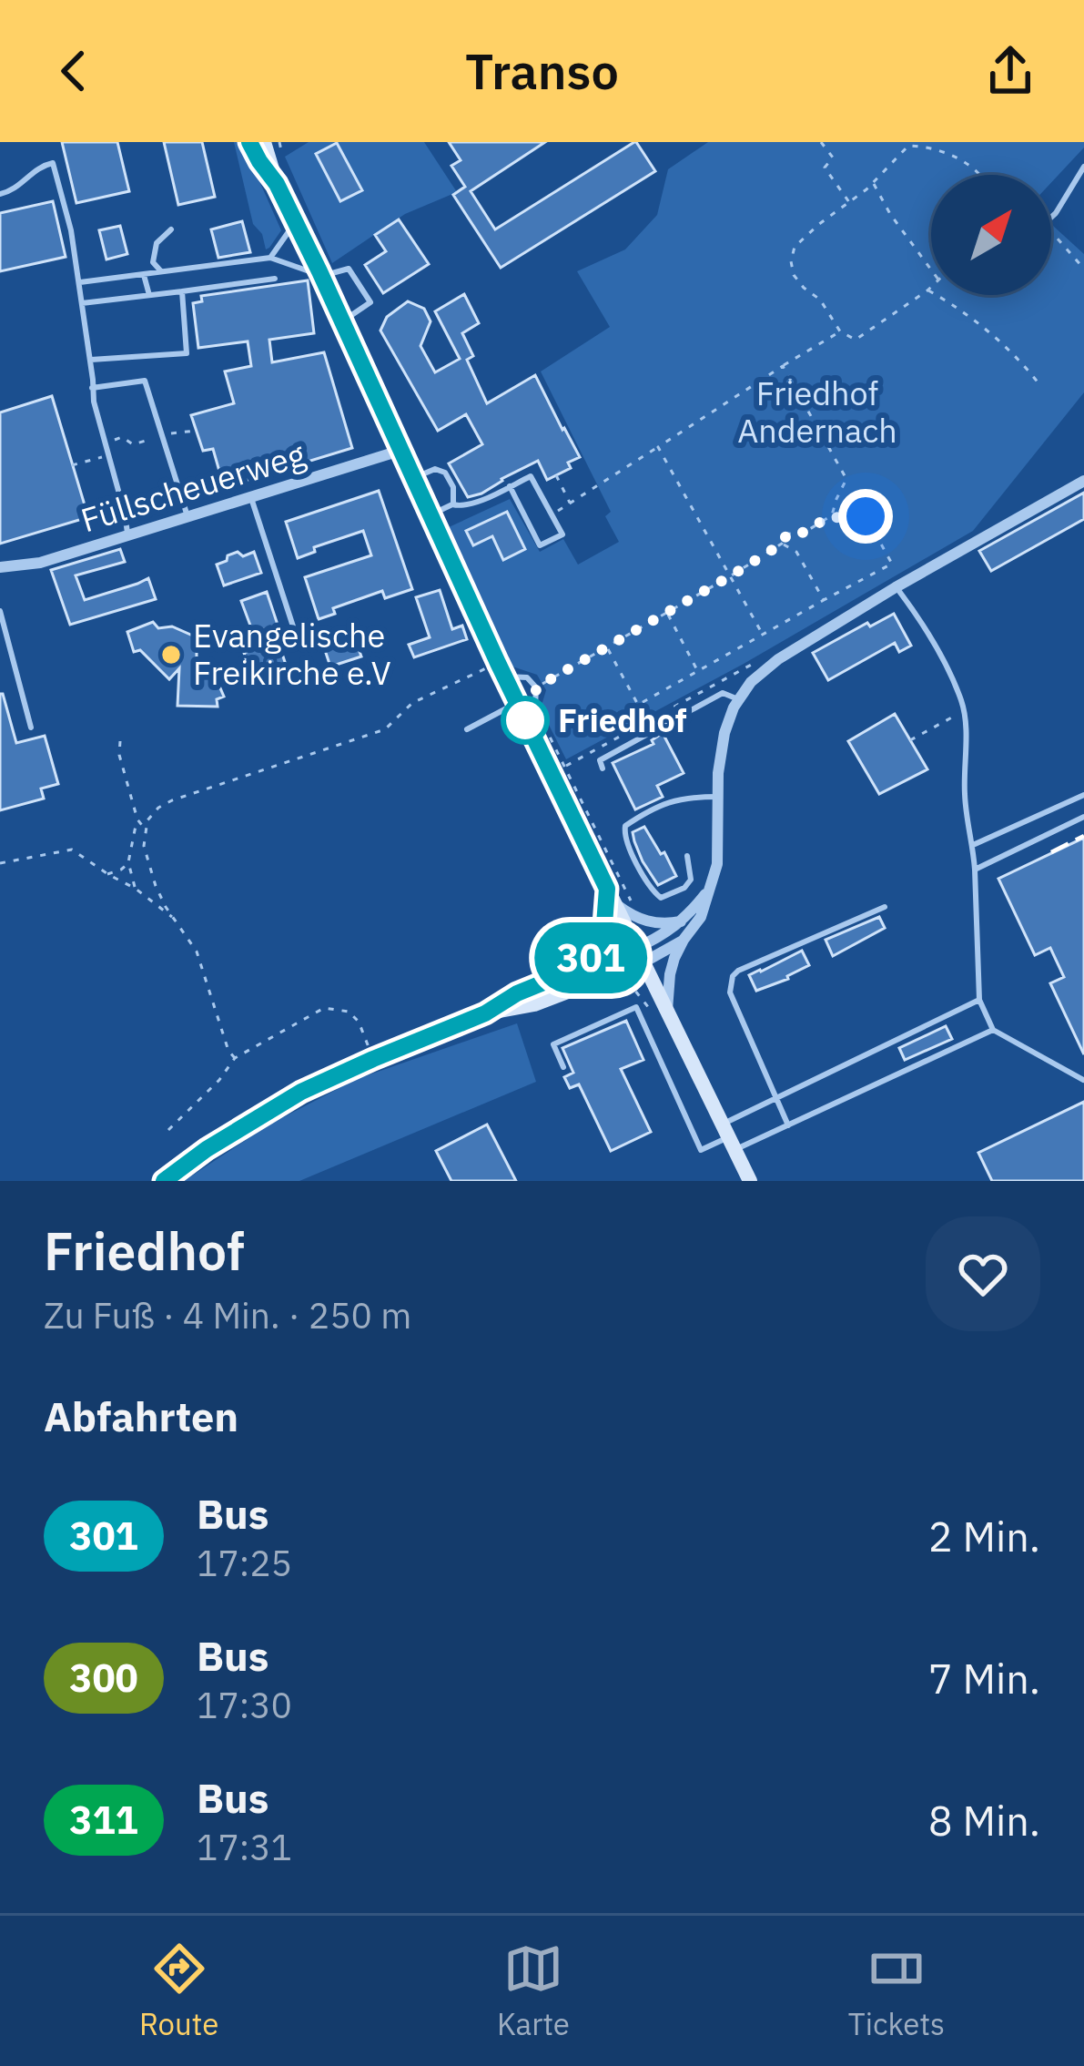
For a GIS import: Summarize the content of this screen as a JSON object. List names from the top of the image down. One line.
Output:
{"streets":{"street":["Füllscheuerweg"]},"parks":["Friedhof Andernach"],"places":["Evangelische Freikirche e.V","Friedhof"],"lines":["bus line 301"],"north":"top right","page":{"header":"Transo","on_map":"301","heading":[["Friedhof","Zu Fuß · 4 Min. · 250 m"],"Abfahrten"],"list":[{"mark":"301","name":"Bus","note":"17:25","value":"2 Min."},{"mark":"300","name":"Bus","note":"17:30","value":"7 Min."},{"mark":"311","name":"Bus","note":"17:31","value":"8 Min."}],"tabs":["Route","Karte","Tickets"]}}
